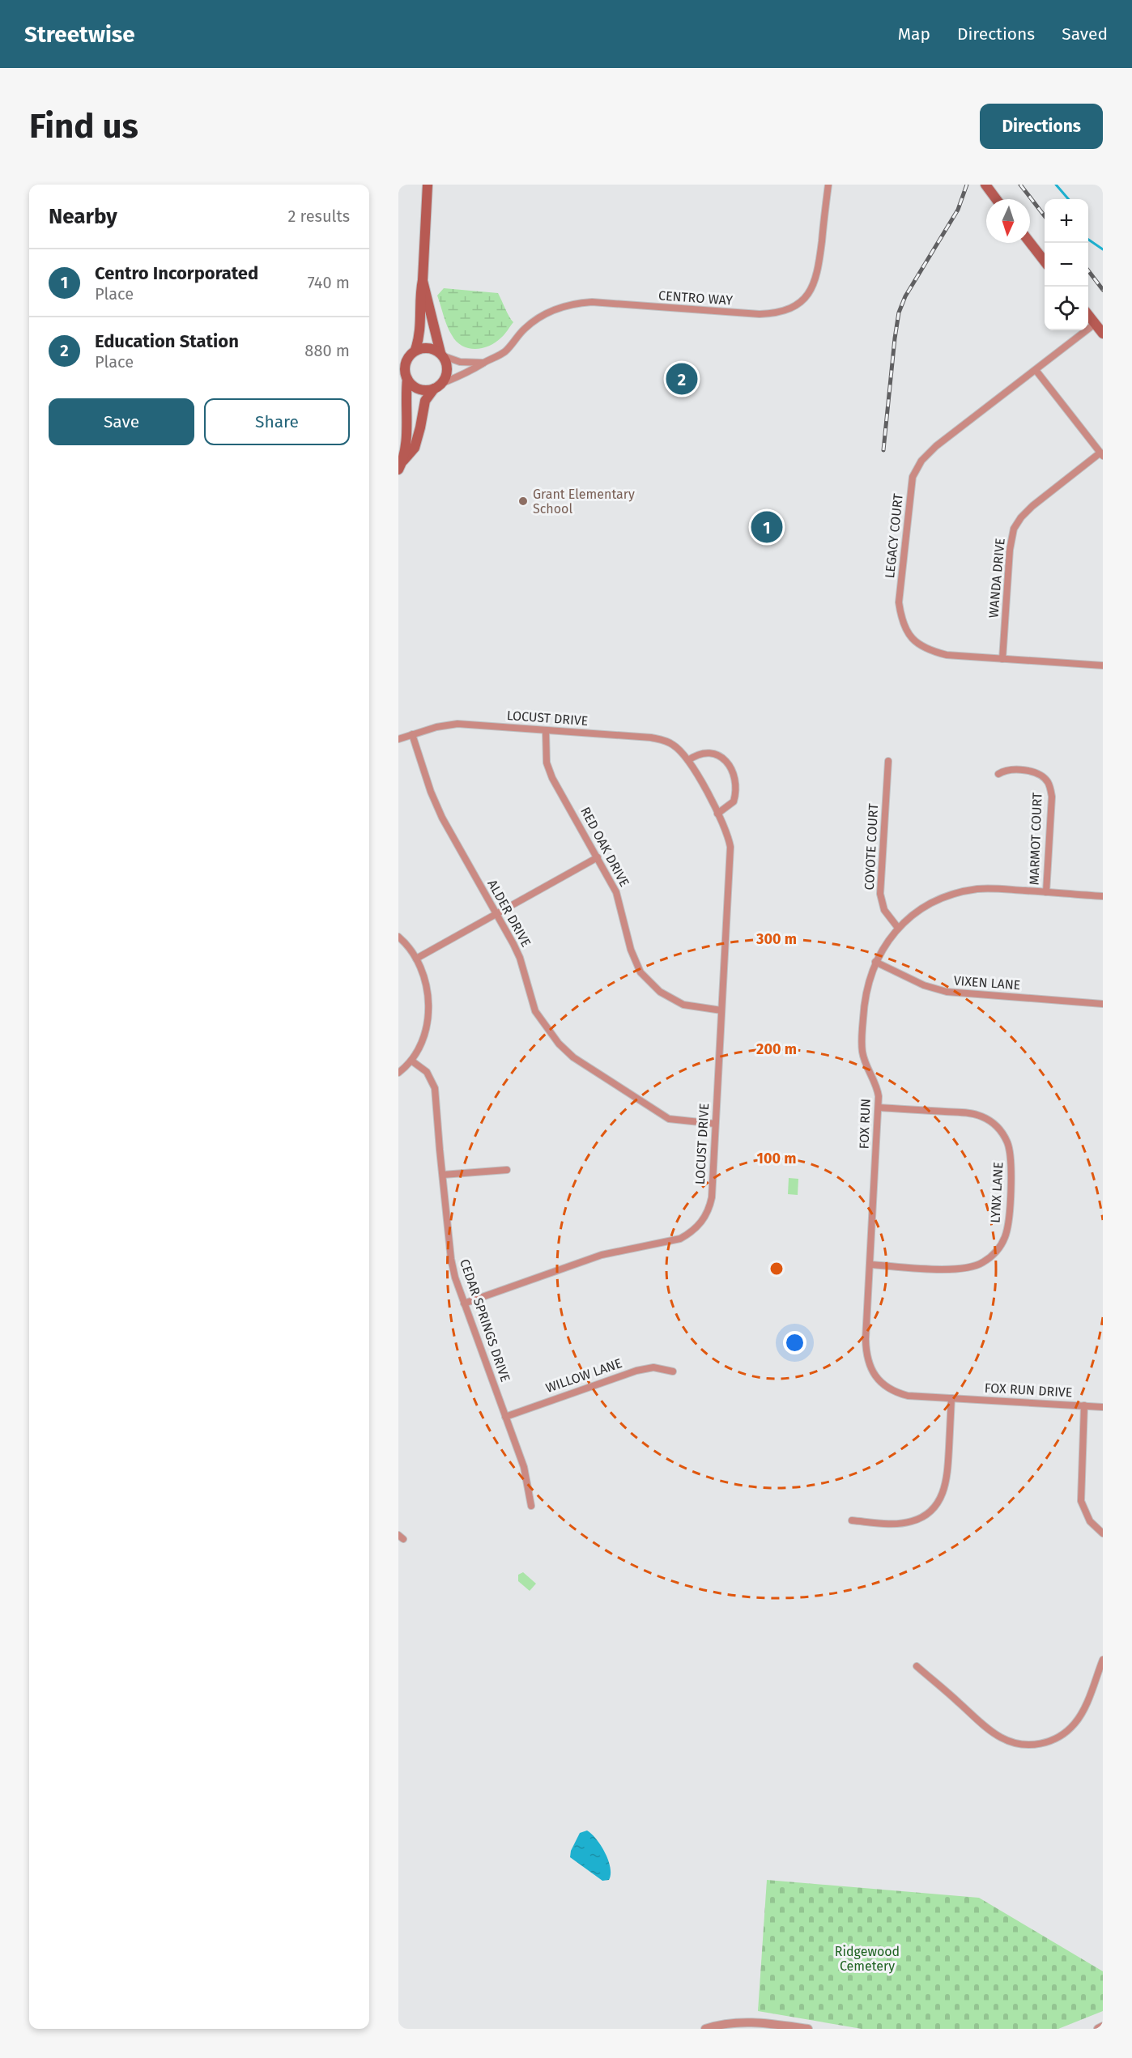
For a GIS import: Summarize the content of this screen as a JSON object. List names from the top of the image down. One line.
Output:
{"streets":{"street":["CENTRO WAY","LEGACY COURT","WANDA DRIVE","LOCUST DRIVE","MARMOT COURT","RED OAK DRIVE","COYOTE COURT","ALDER DRIVE","VIXEN LANE","FOX RUN","LYNX LANE","CEDAR SPRINGS DRIVE","WILLOW LANE","FOX RUN DRIVE"]},"crossings":[["LEGACY COURT","WANDA DRIVE"],["LOCUST DRIVE","RED OAK DRIVE"],["LOCUST DRIVE","ALDER DRIVE"],["LOCUST DRIVE","CEDAR SPRINGS DRIVE"],["MARMOT COURT","FOX RUN"],["COYOTE COURT","FOX RUN"],["VIXEN LANE","FOX RUN"],["FOX RUN","LYNX LANE"],["FOX RUN","FOX RUN DRIVE"],["CEDAR SPRINGS DRIVE","WILLOW LANE"]],"parks":["Ridgewood Cemetery"],"places":["Grant Elementary School"],"north":"bottom","page":{"header":"Streetwise","nav":["Map","Directions","Saved"],"buttons":["Directions",["Save","Share"]],"title":"Find us","heading":["Nearby","2 results"],"map_buttons":["+","−"],"list":[{"mark":"1","name":"Centro Incorporated","note":"Place","value":"740 m"},{"mark":"2","name":"Education Station","note":"Place","value":"880 m"}],"pins":["2","1"]},"rings":["300 m","200 m","100 m"]}
